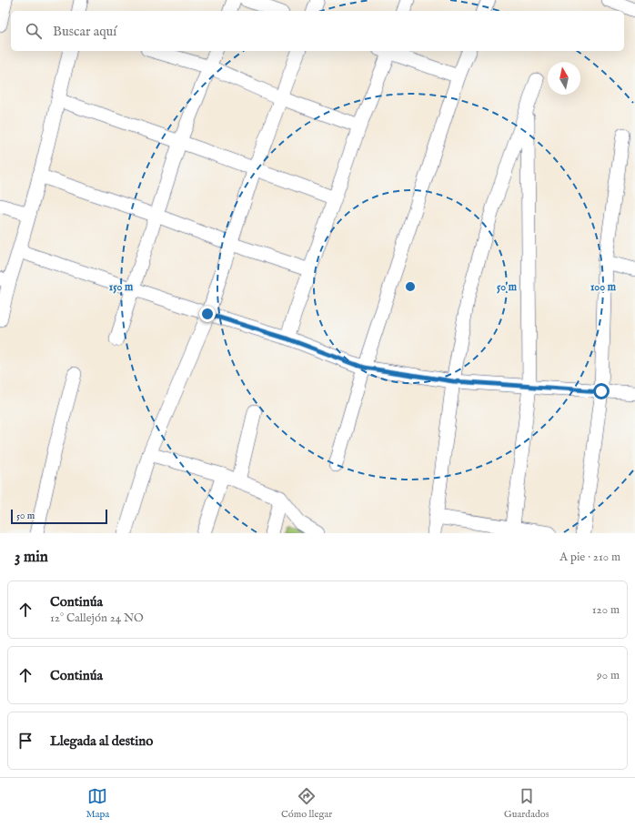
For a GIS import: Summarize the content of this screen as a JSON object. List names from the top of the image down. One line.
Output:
{"scale_bar":"50 m","north":"top","page":{"search":"Buscar aquí","scale":"50 m","heading":["3 min","A pie · 210 m"],"list":[["Continúa","12° Callejón 24 NO","120 m"],["Continúa","90 m"],"Llegada al destino"],"nav":["Mapa","Cómo llegar","Guardados"]},"rings":["50 m","100 m","150 m"]}
